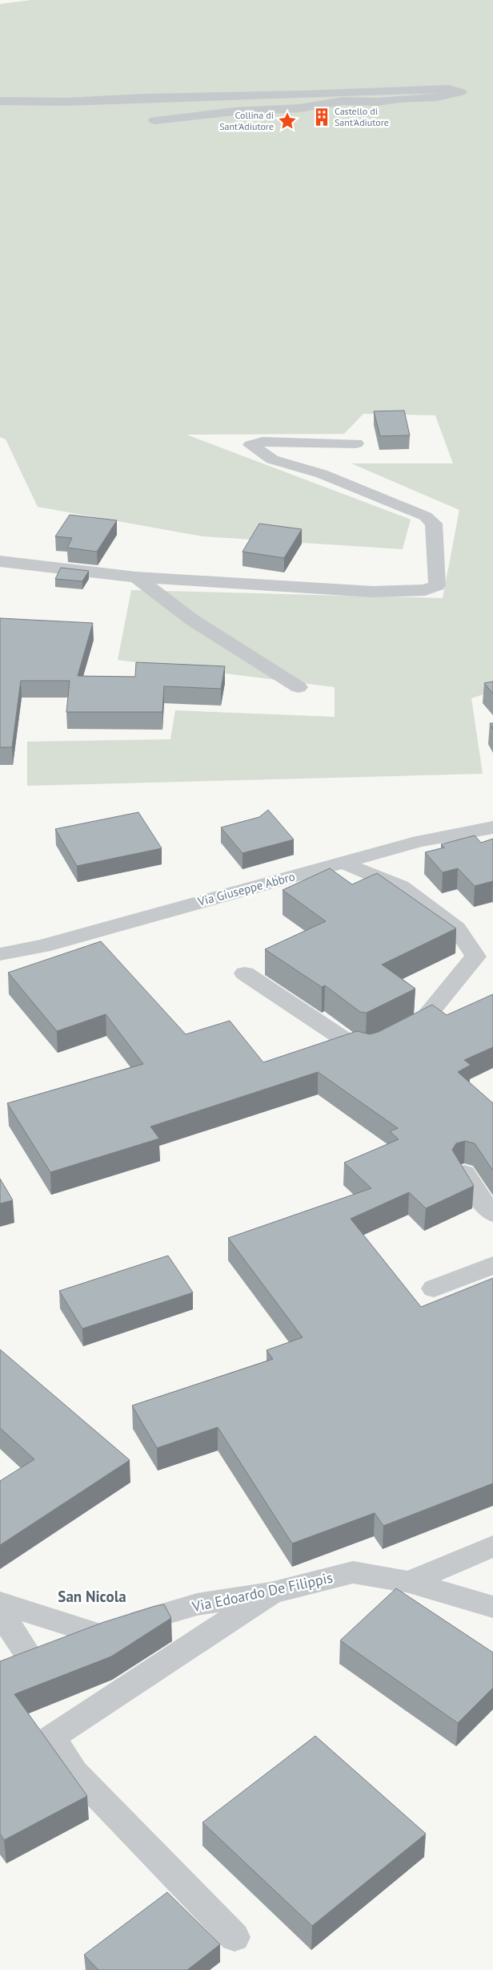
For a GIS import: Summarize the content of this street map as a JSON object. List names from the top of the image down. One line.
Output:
{"streets":{"street":["Via Giuseppe Abbro","Via Edoardo De Filippis"]},"districts":["San Nicola"],"places":{"building":["Castello di Sant'Adiutore"],"place":["Collina di Sant'Adiutore"]}}
